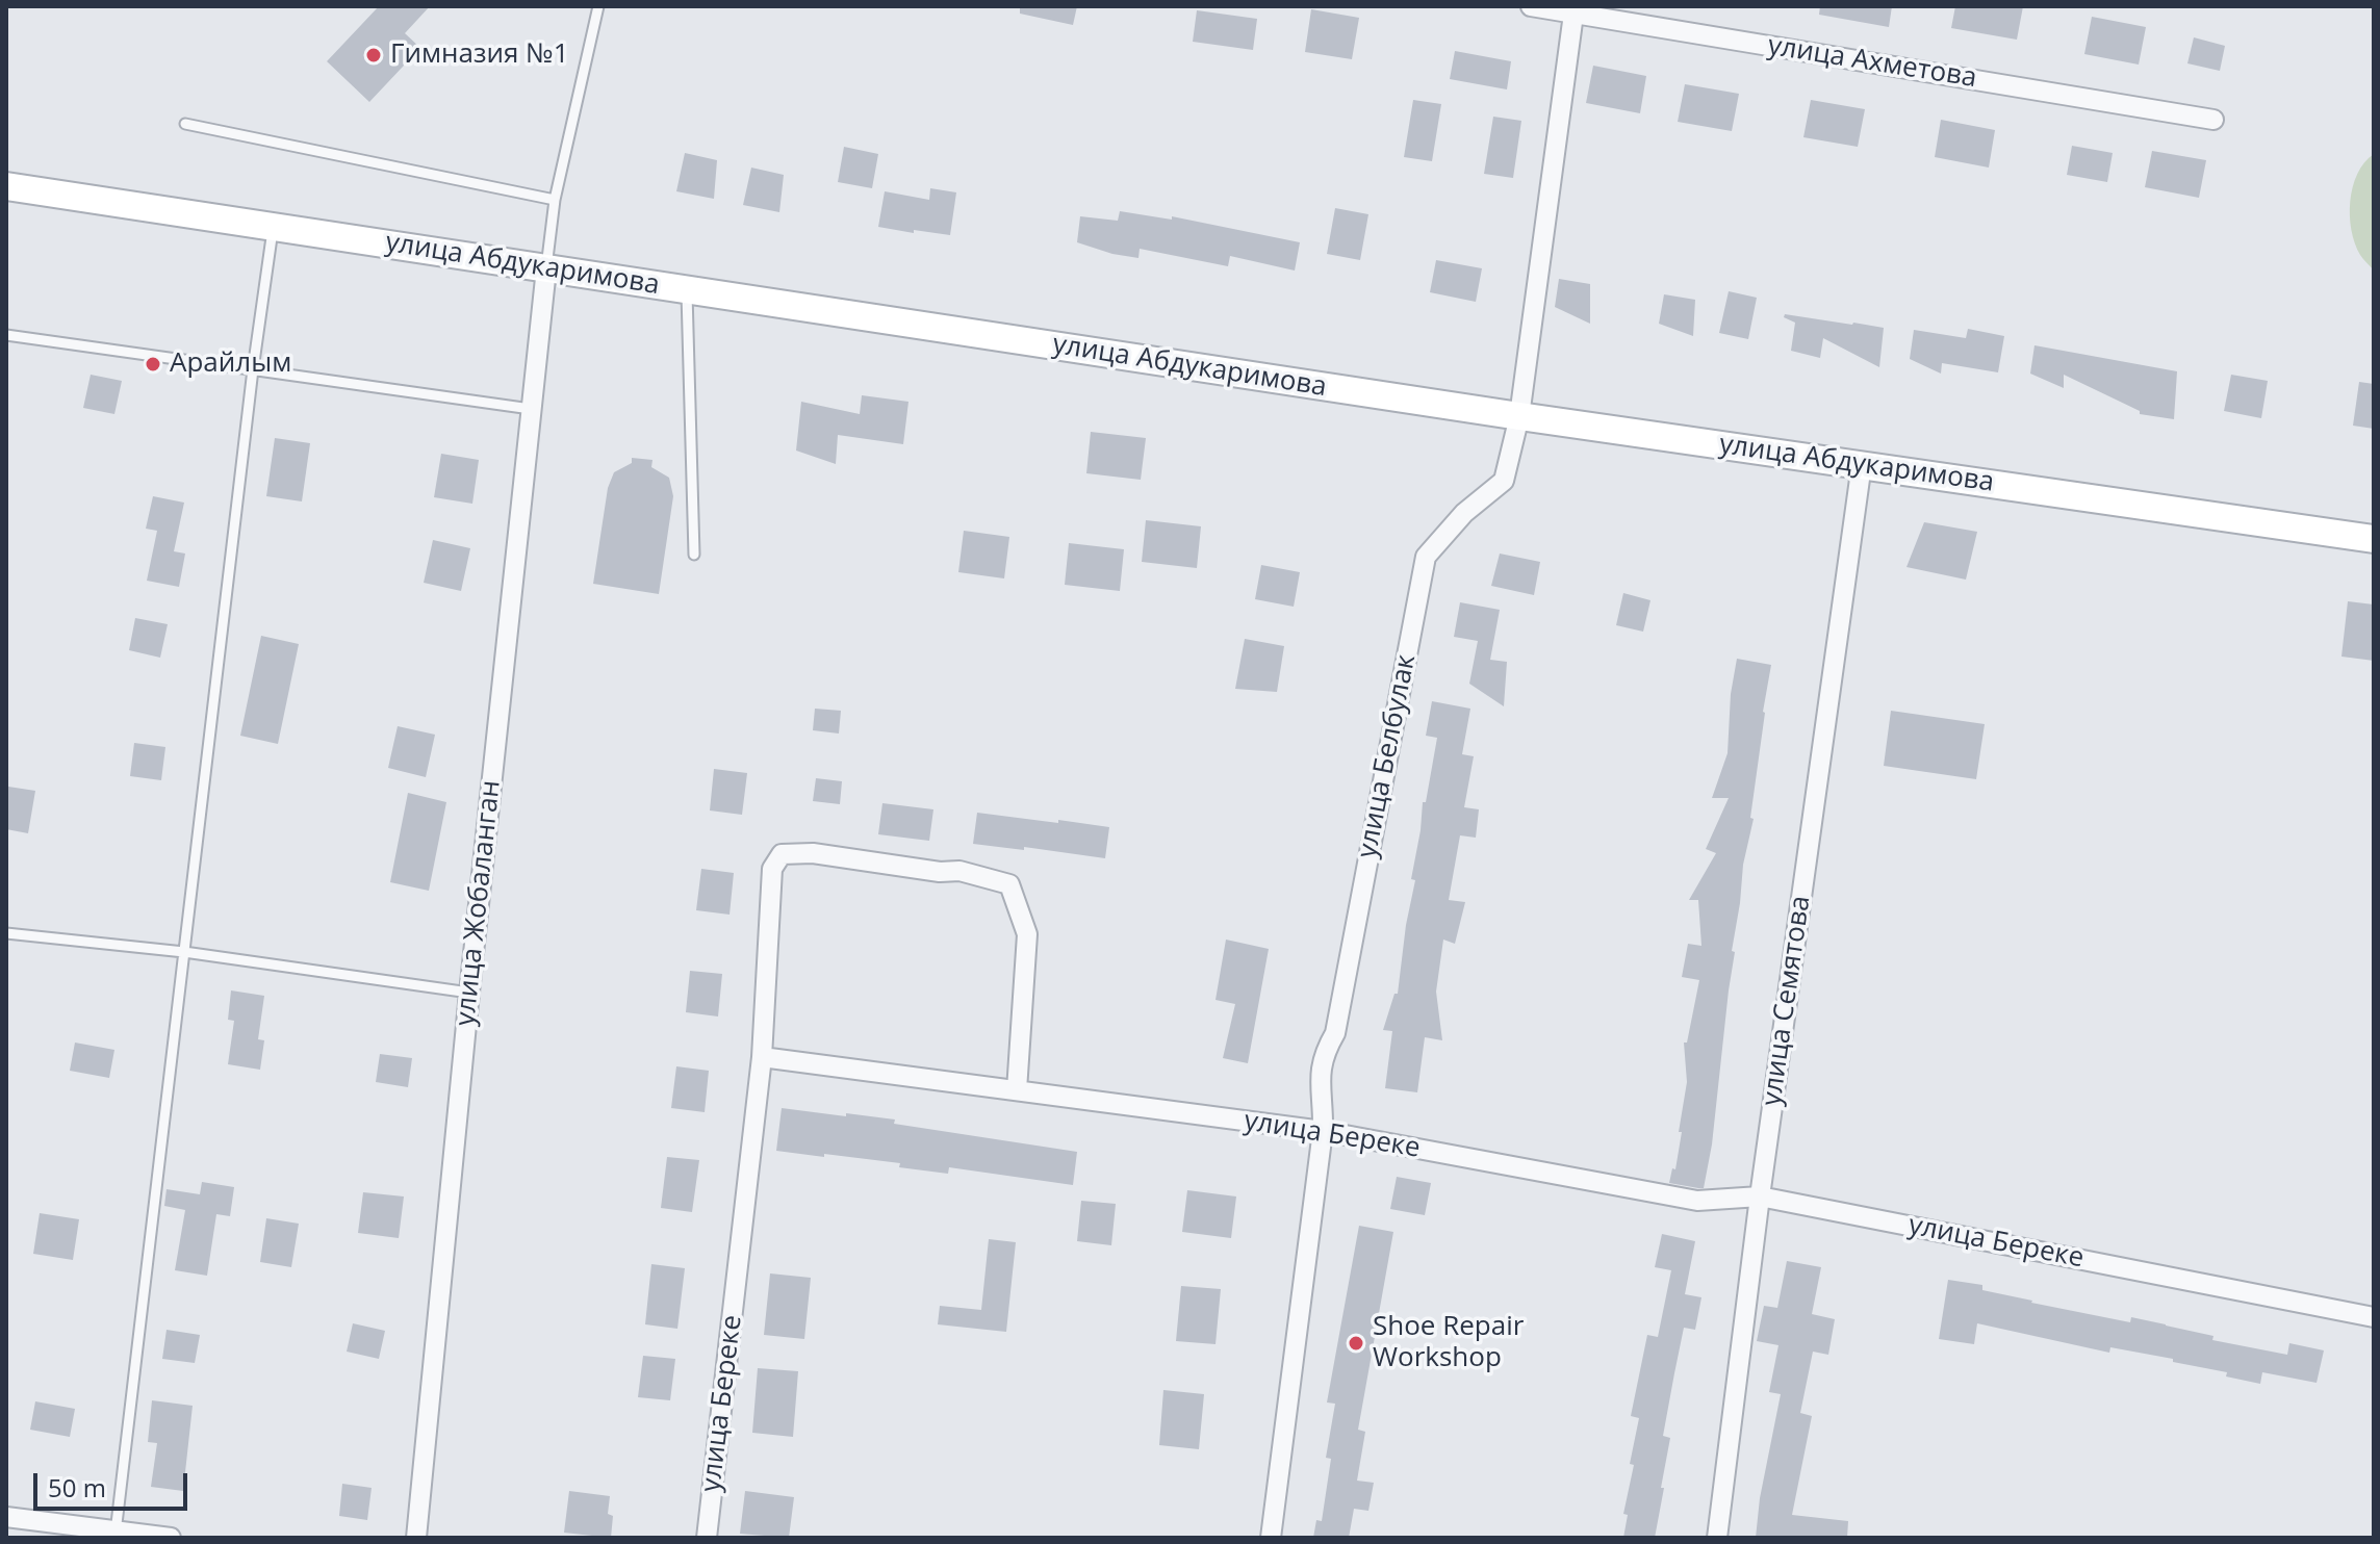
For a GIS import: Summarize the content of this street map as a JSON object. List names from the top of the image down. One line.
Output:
{"streets":{"main road":["улица Абдукаримова"],"street":["улица Ахметова","улица Белбулак","улица Жобаланган","улица Семятова","улица Береке"]},"crossings":[["улица Ахметова","улица Белбулак"],["улица Абдукаримова","улица Белбулак"],["улица Абдукаримова","улица Жобаланган"],["улица Абдукаримова","улица Семятова"],["улица Белбулак","улица Береке"],["улица Семятова","улица Береке"]],"places":["Гимназия №1","Арайлым","Shoe Repair Workshop"],"scale_bar":"50 m"}
